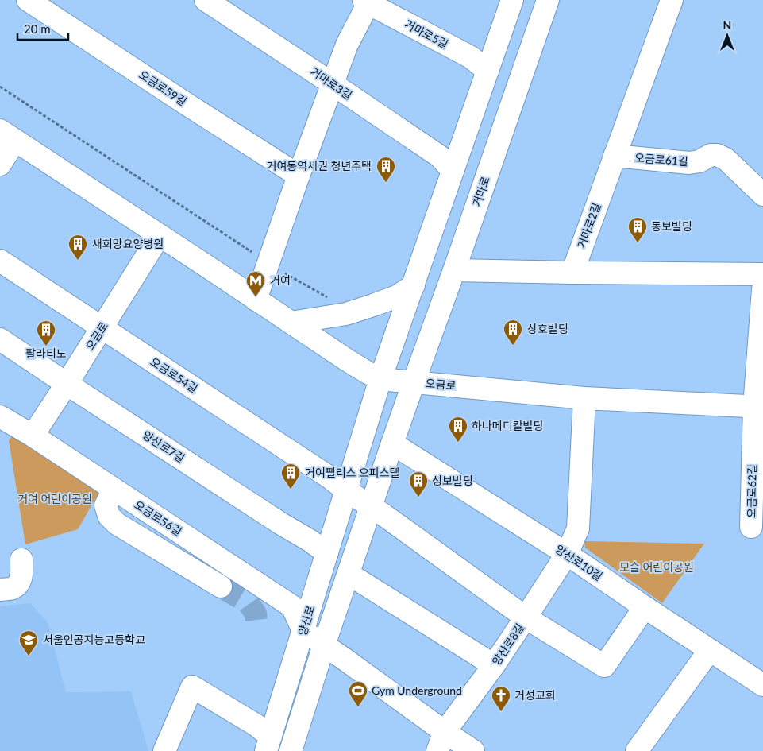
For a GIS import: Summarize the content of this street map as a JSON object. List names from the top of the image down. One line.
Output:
{"streets":{"street":["거마로5길","거마로3길","오금로59길","오금로61길","거마로","거마로2길","오금로","오금로54길","양산로7길","오금로62길","오금로56길","양산로10길","양산로","양산로8길"]},"crossings":[["오금로61길","거마로2길"],["거마로","오금로"],["오금로","오금로54길"],["오금로","양산로7길"],["오금로","오금로62길"],["오금로","오금로56길"],["오금로","양산로"],["오금로","양산로8길"],["오금로54길","양산로"],["양산로7길","양산로"],["오금로56길","양산로"],["양산로10길","양산로8길"]],"parks":["거여 어린이공원","모슬 어린이공원"],"places":{"building":["거여동역세권 청년주택","동보빌딩","새희망요양병원","상호빌딩","팔라티노","하나메디칼빌딩","거여팰리스 오피스텔","성보빌딩"],"metro station":["거여"],"school or university":["서울인공지능고등학교"],"sports":["Gym Underground"],"church":["거성교회"]},"scale_bar":"20 m","north":"top"}
